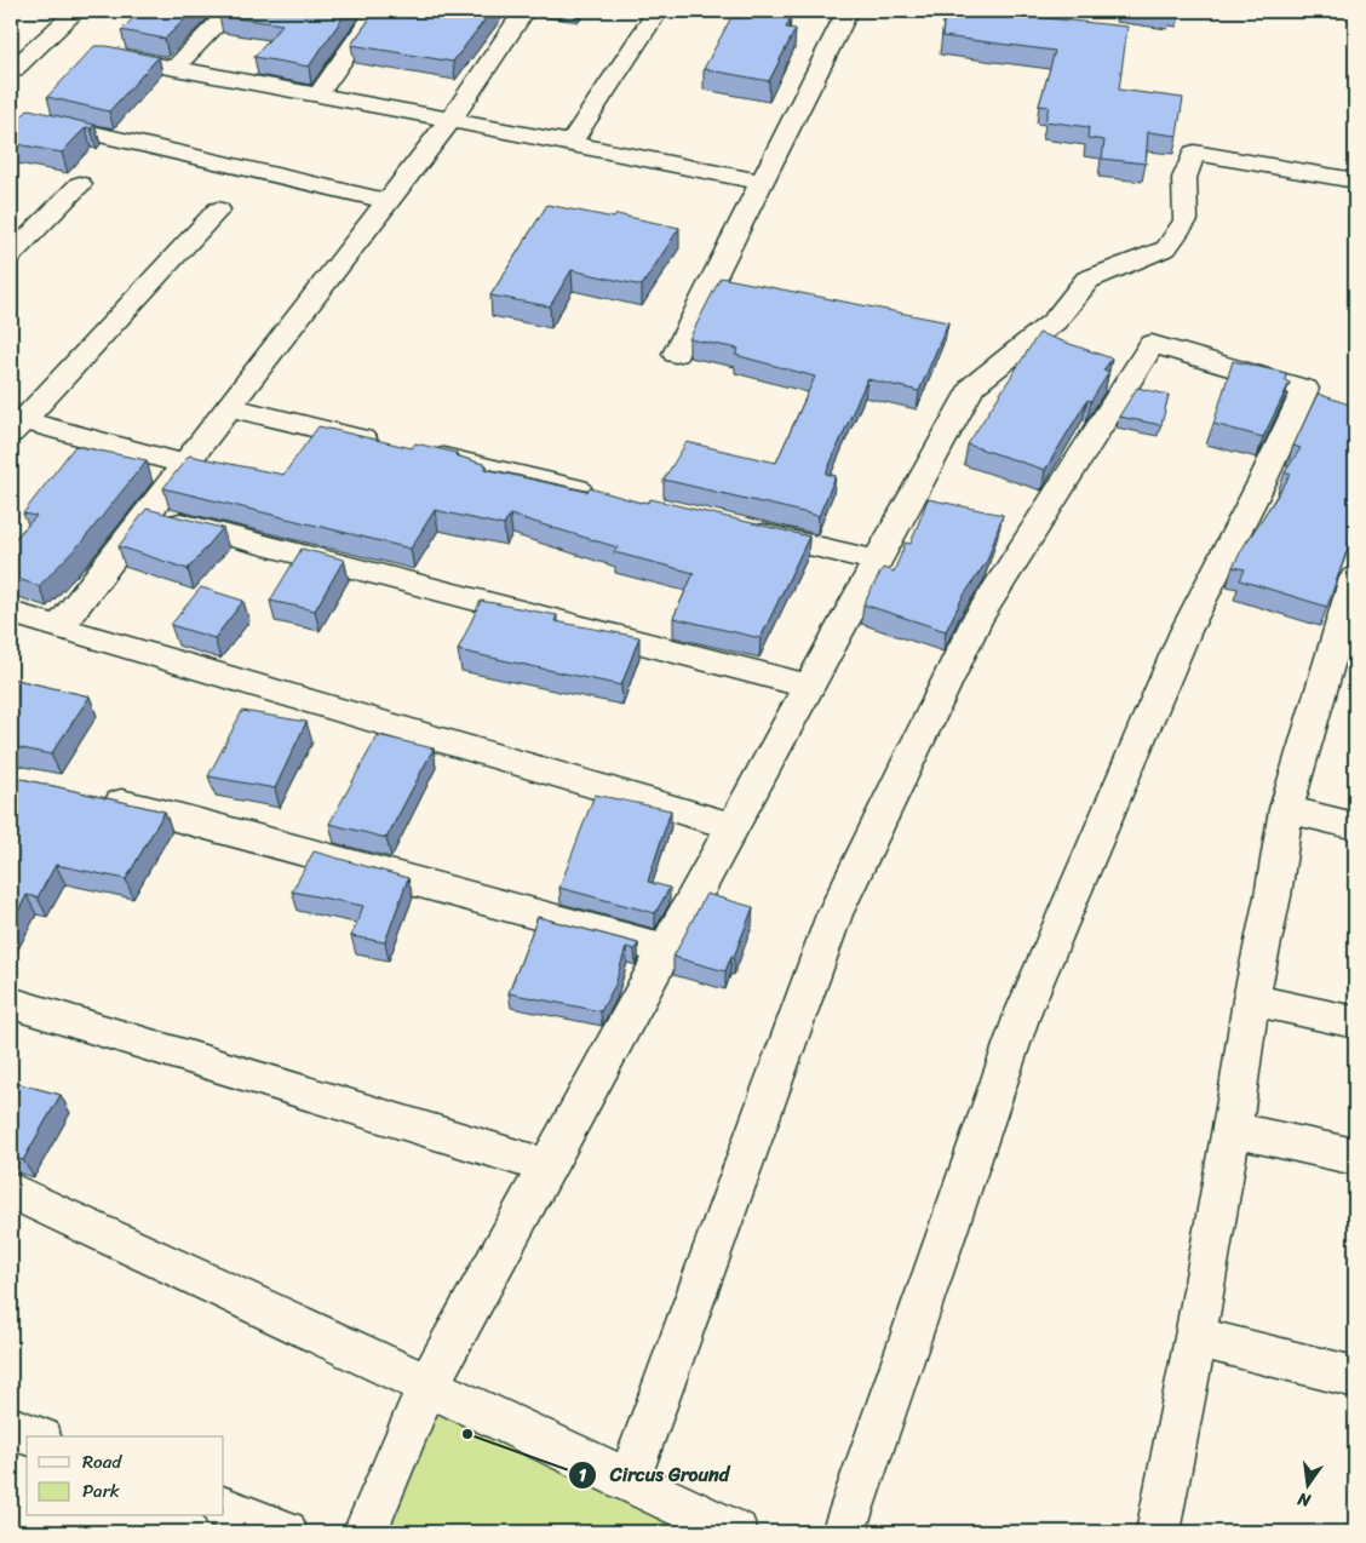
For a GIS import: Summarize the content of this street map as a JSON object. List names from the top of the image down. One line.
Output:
{"places":["Circus Ground"],"legend":["Road","Park"],"north":"bottom"}
